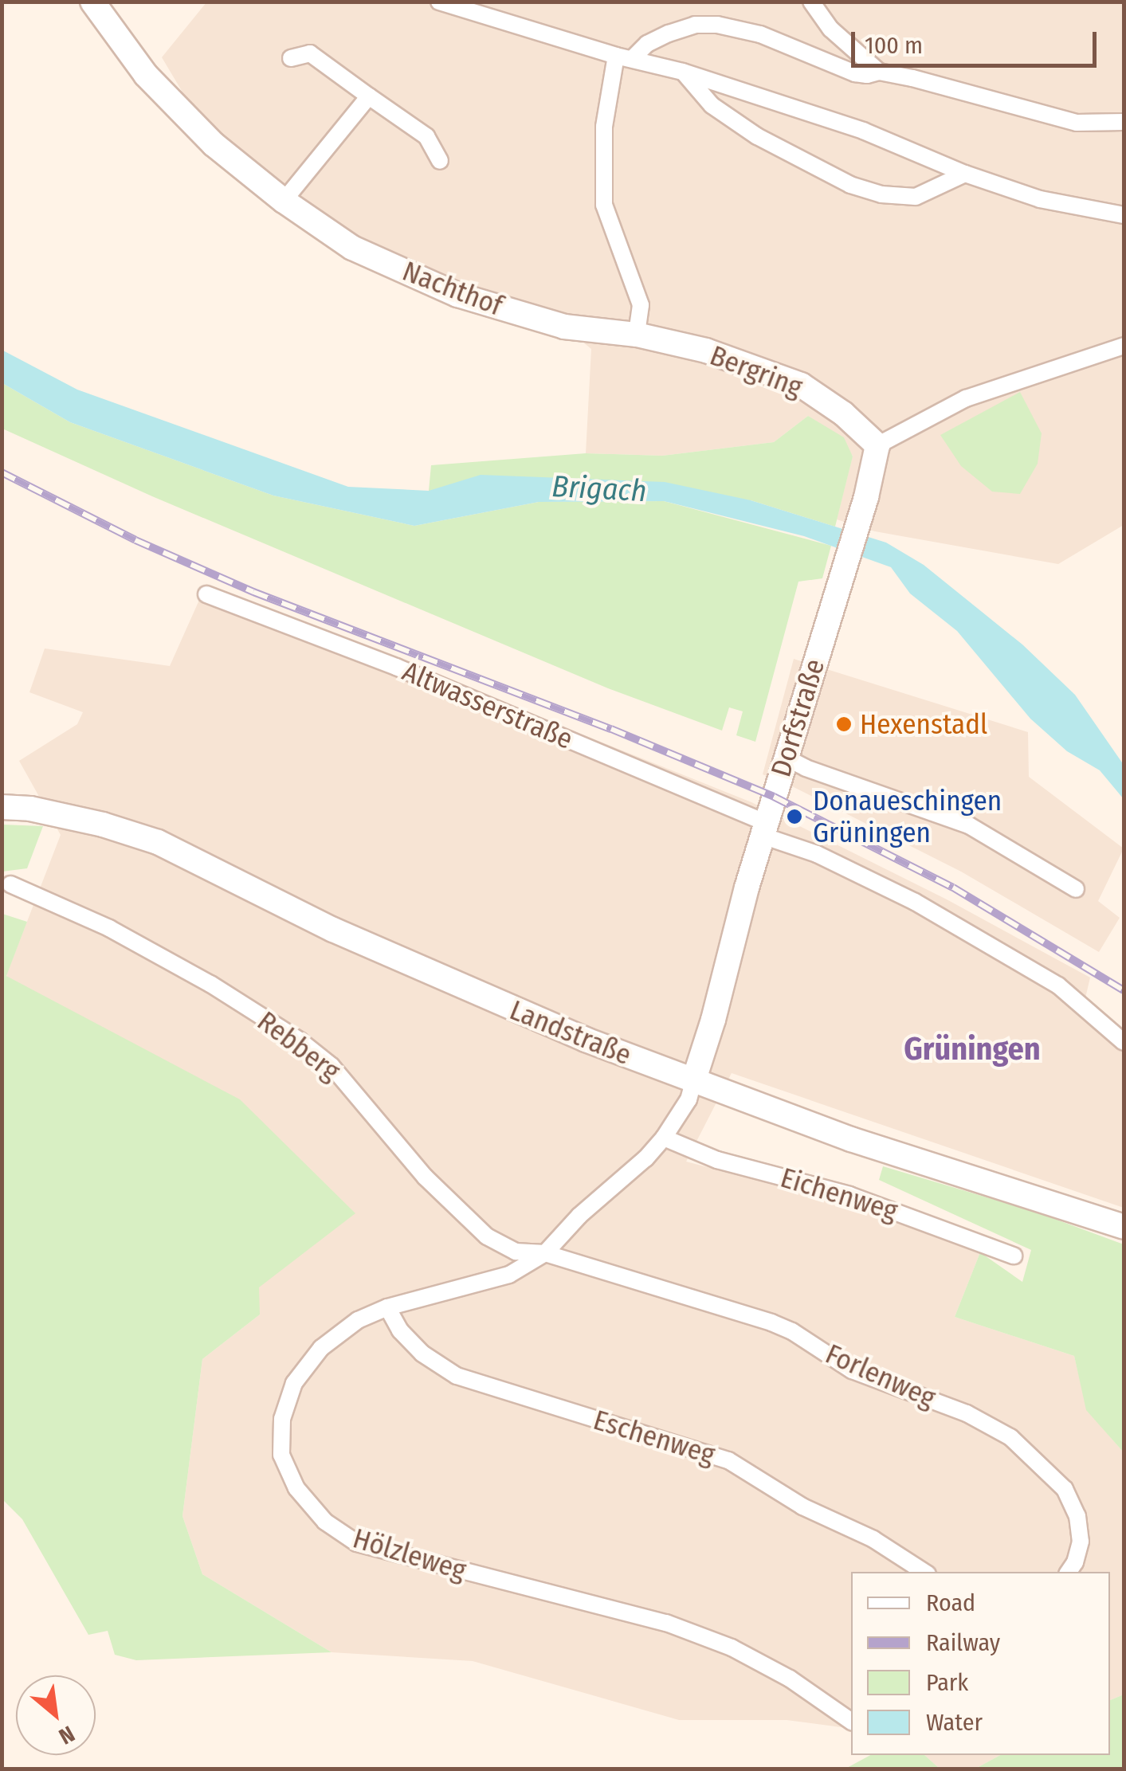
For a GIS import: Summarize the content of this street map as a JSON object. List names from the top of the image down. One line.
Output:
{"streets":{"street":["Nachthof","Bergring","Altwasserstraße","Dorfstraße","Landstraße","Rebberg","Eichenweg","Forlenweg","Eschenweg","Hölzleweg"]},"crossings":[["Nachthof","Bergring"],["Bergring","Dorfstraße"],["Altwasserstraße","Dorfstraße"],["Dorfstraße","Landstraße"],["Dorfstraße","Hölzleweg"],["Landstraße","Hölzleweg"],["Rebberg","Forlenweg"],["Rebberg","Hölzleweg"],["Eichenweg","Hölzleweg"],["Forlenweg","Hölzleweg"],["Eschenweg","Hölzleweg"]],"districts":["Grüningen"],"water":["Brigach"],"places":["Hexenstadl","Donaueschingen Grüningen"],"legend":["Road","Railway","Park","Water"],"scale_bar":"100 m","north":"bottom right"}
